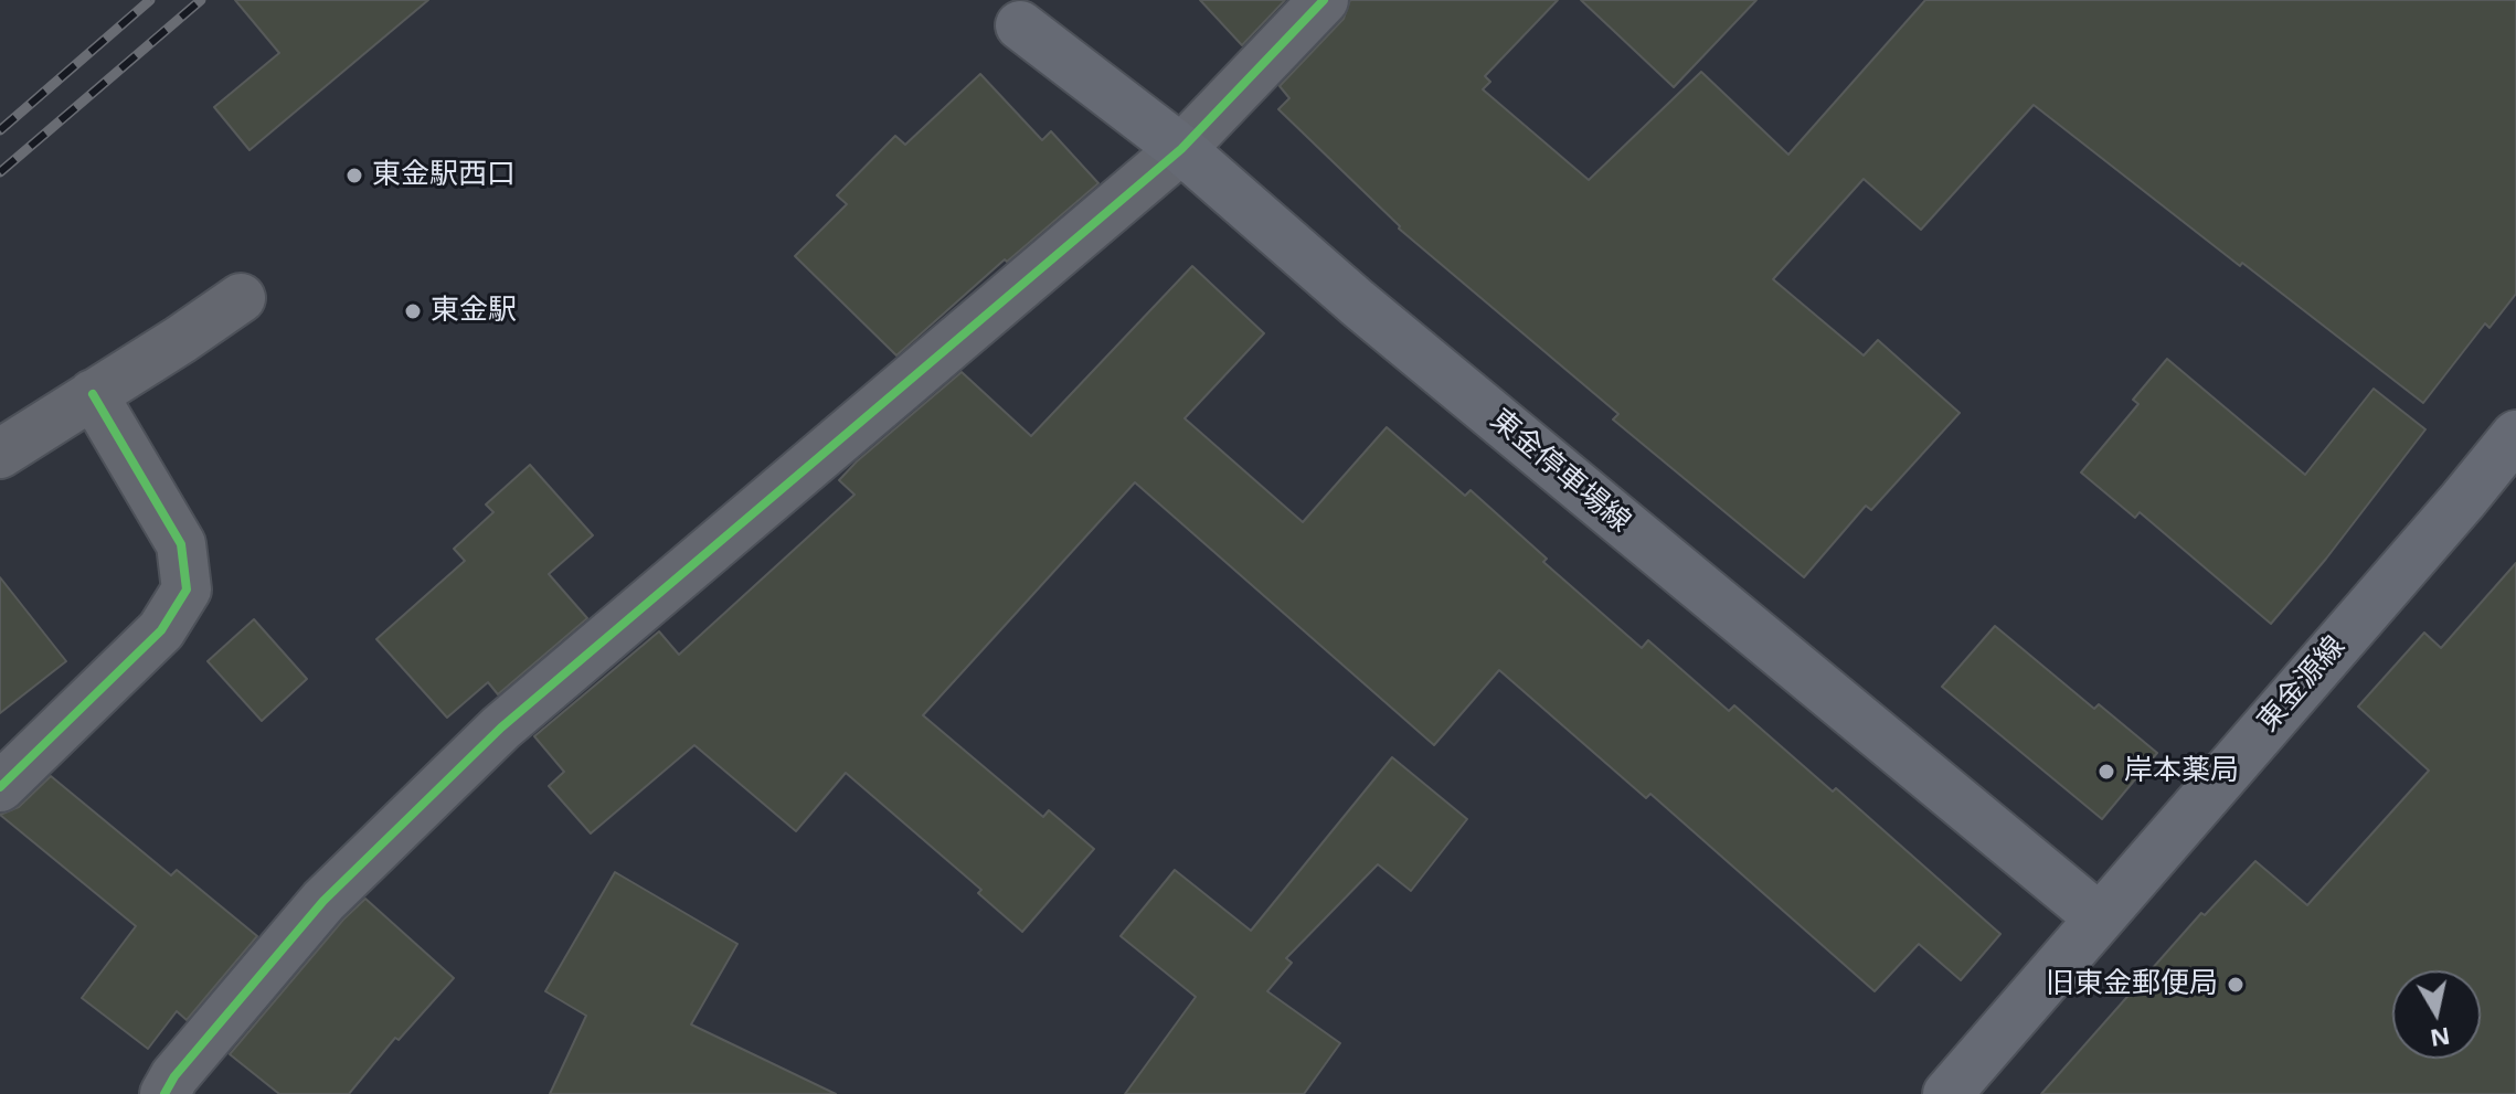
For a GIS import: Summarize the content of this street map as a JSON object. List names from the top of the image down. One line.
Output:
{"streets":{"main road":["東金停車場線","東金源線"]},"crossings":[["東金停車場線","東金源線"]],"places":["東金駅西口","東金駅","岸本薬局","旧東金郵便局"],"north":"bottom"}
